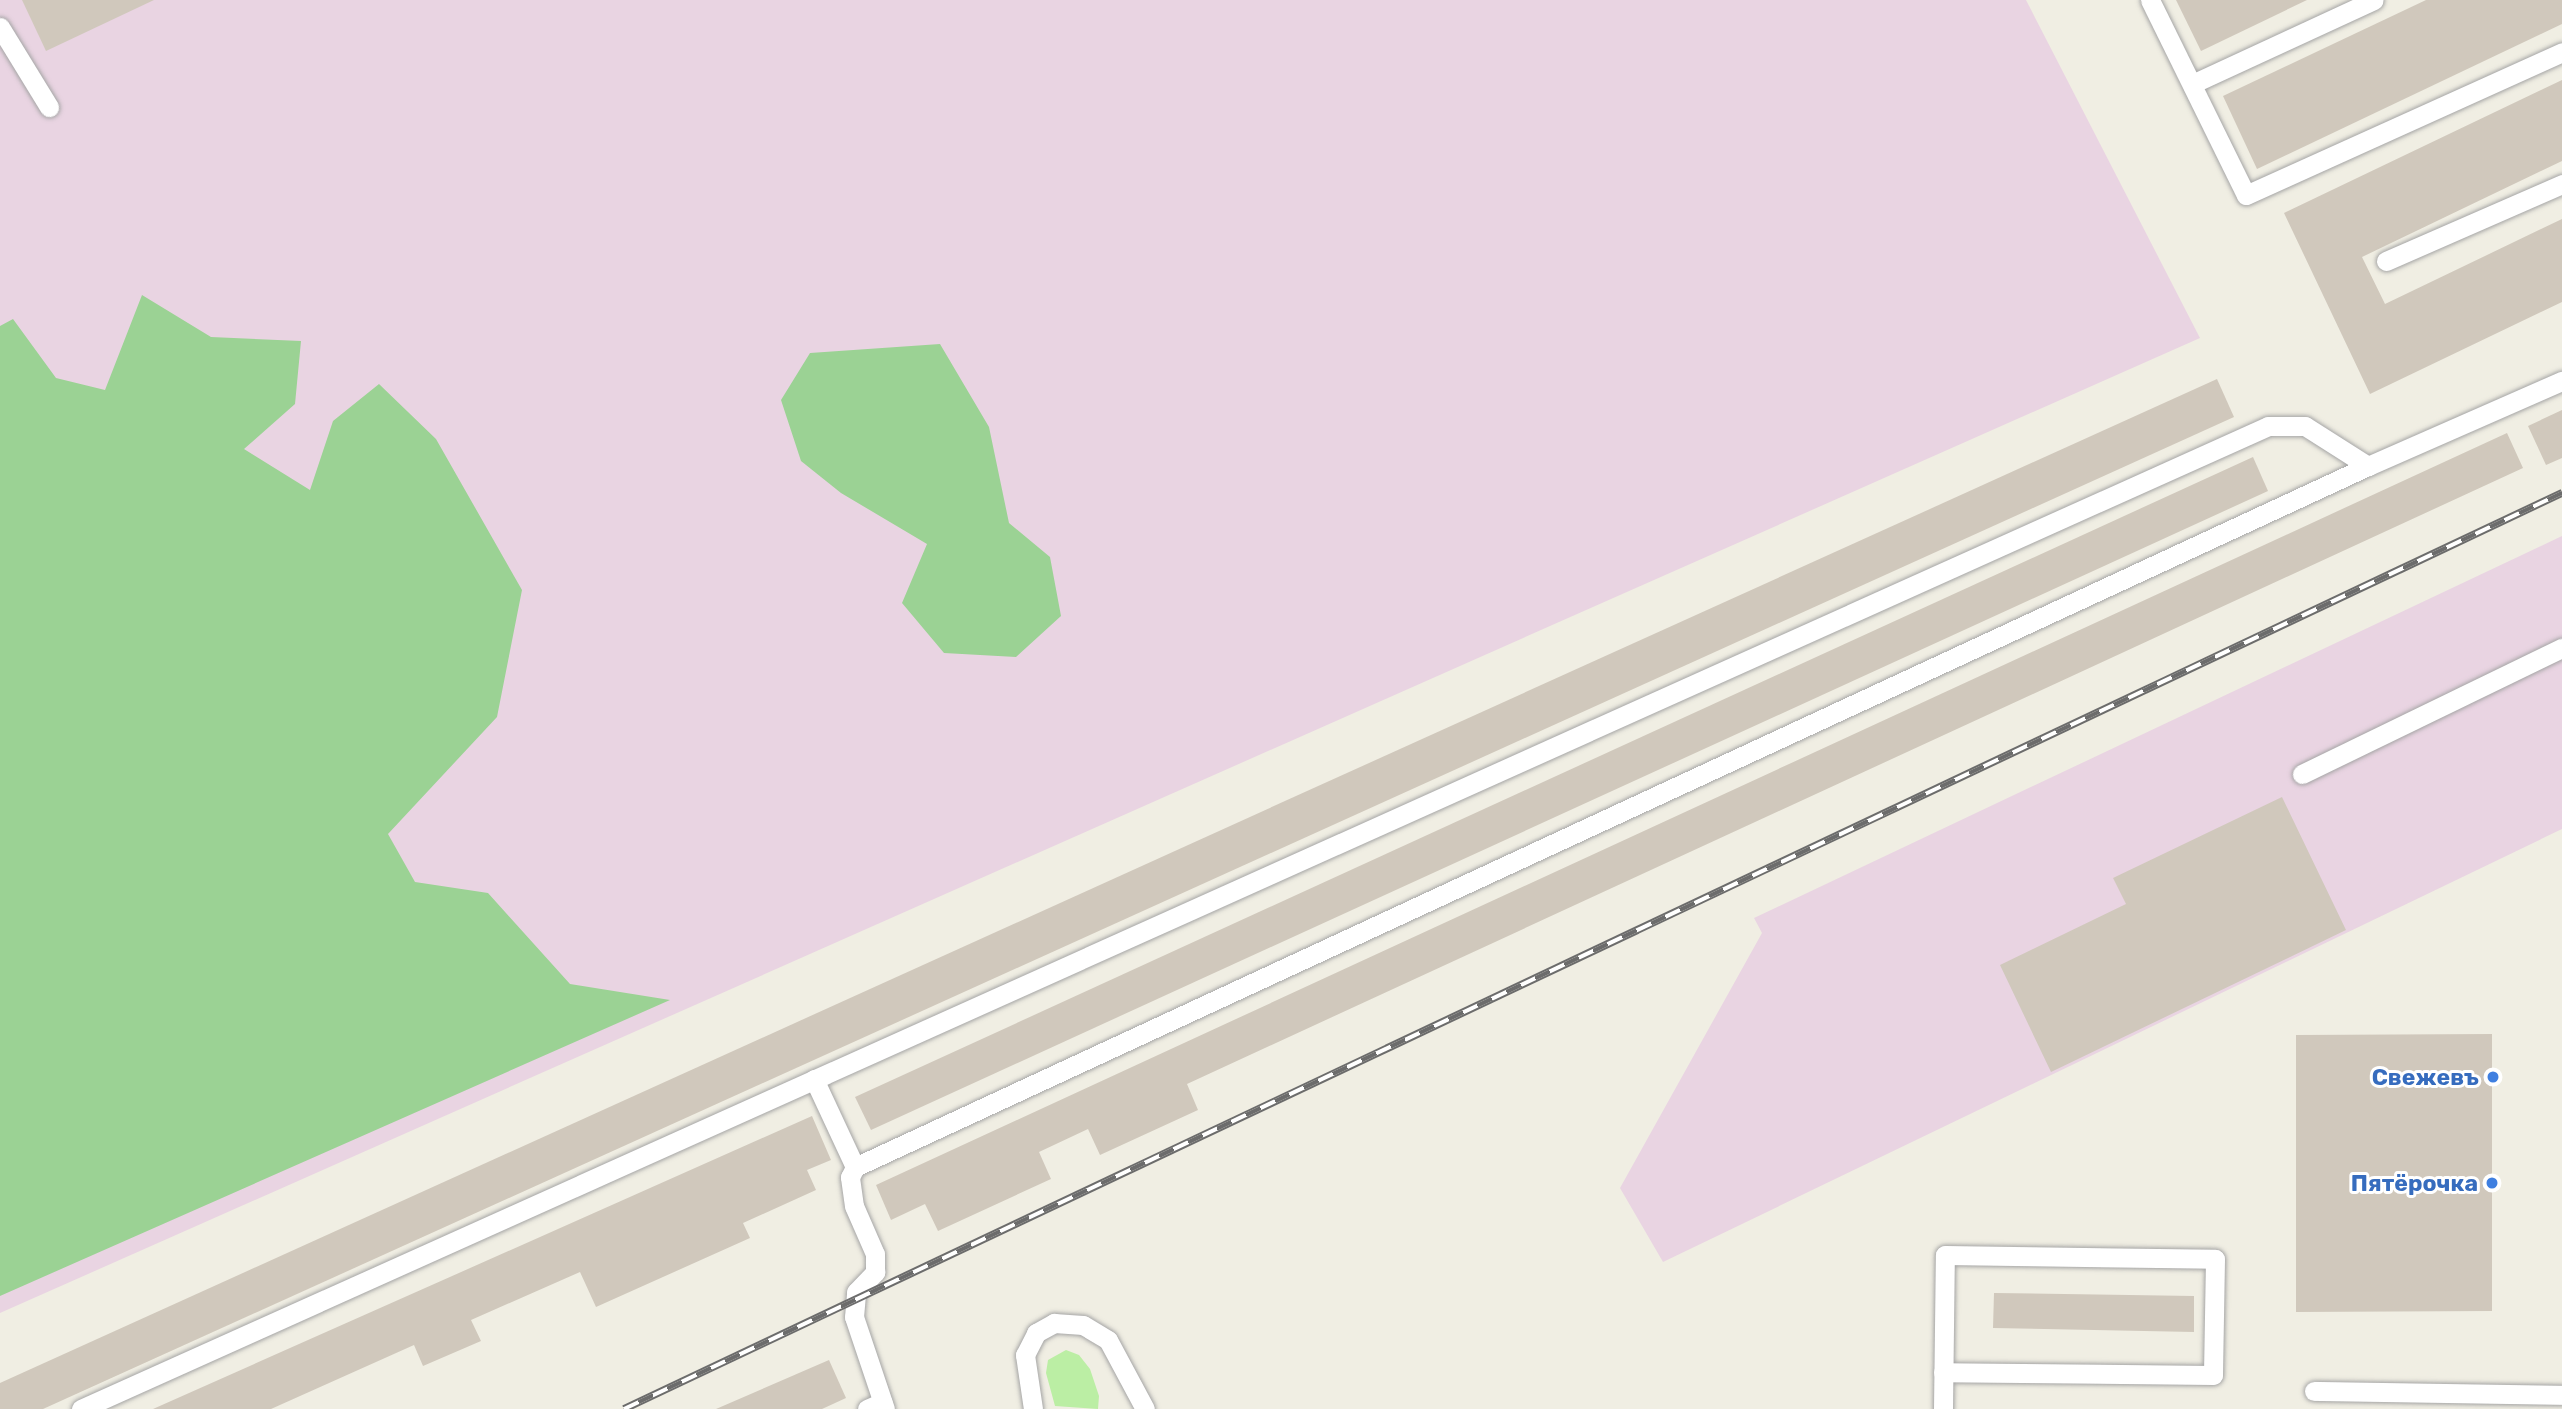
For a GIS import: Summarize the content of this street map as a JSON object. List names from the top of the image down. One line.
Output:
{"places":["Свежевъ","Пятёрочка"]}
